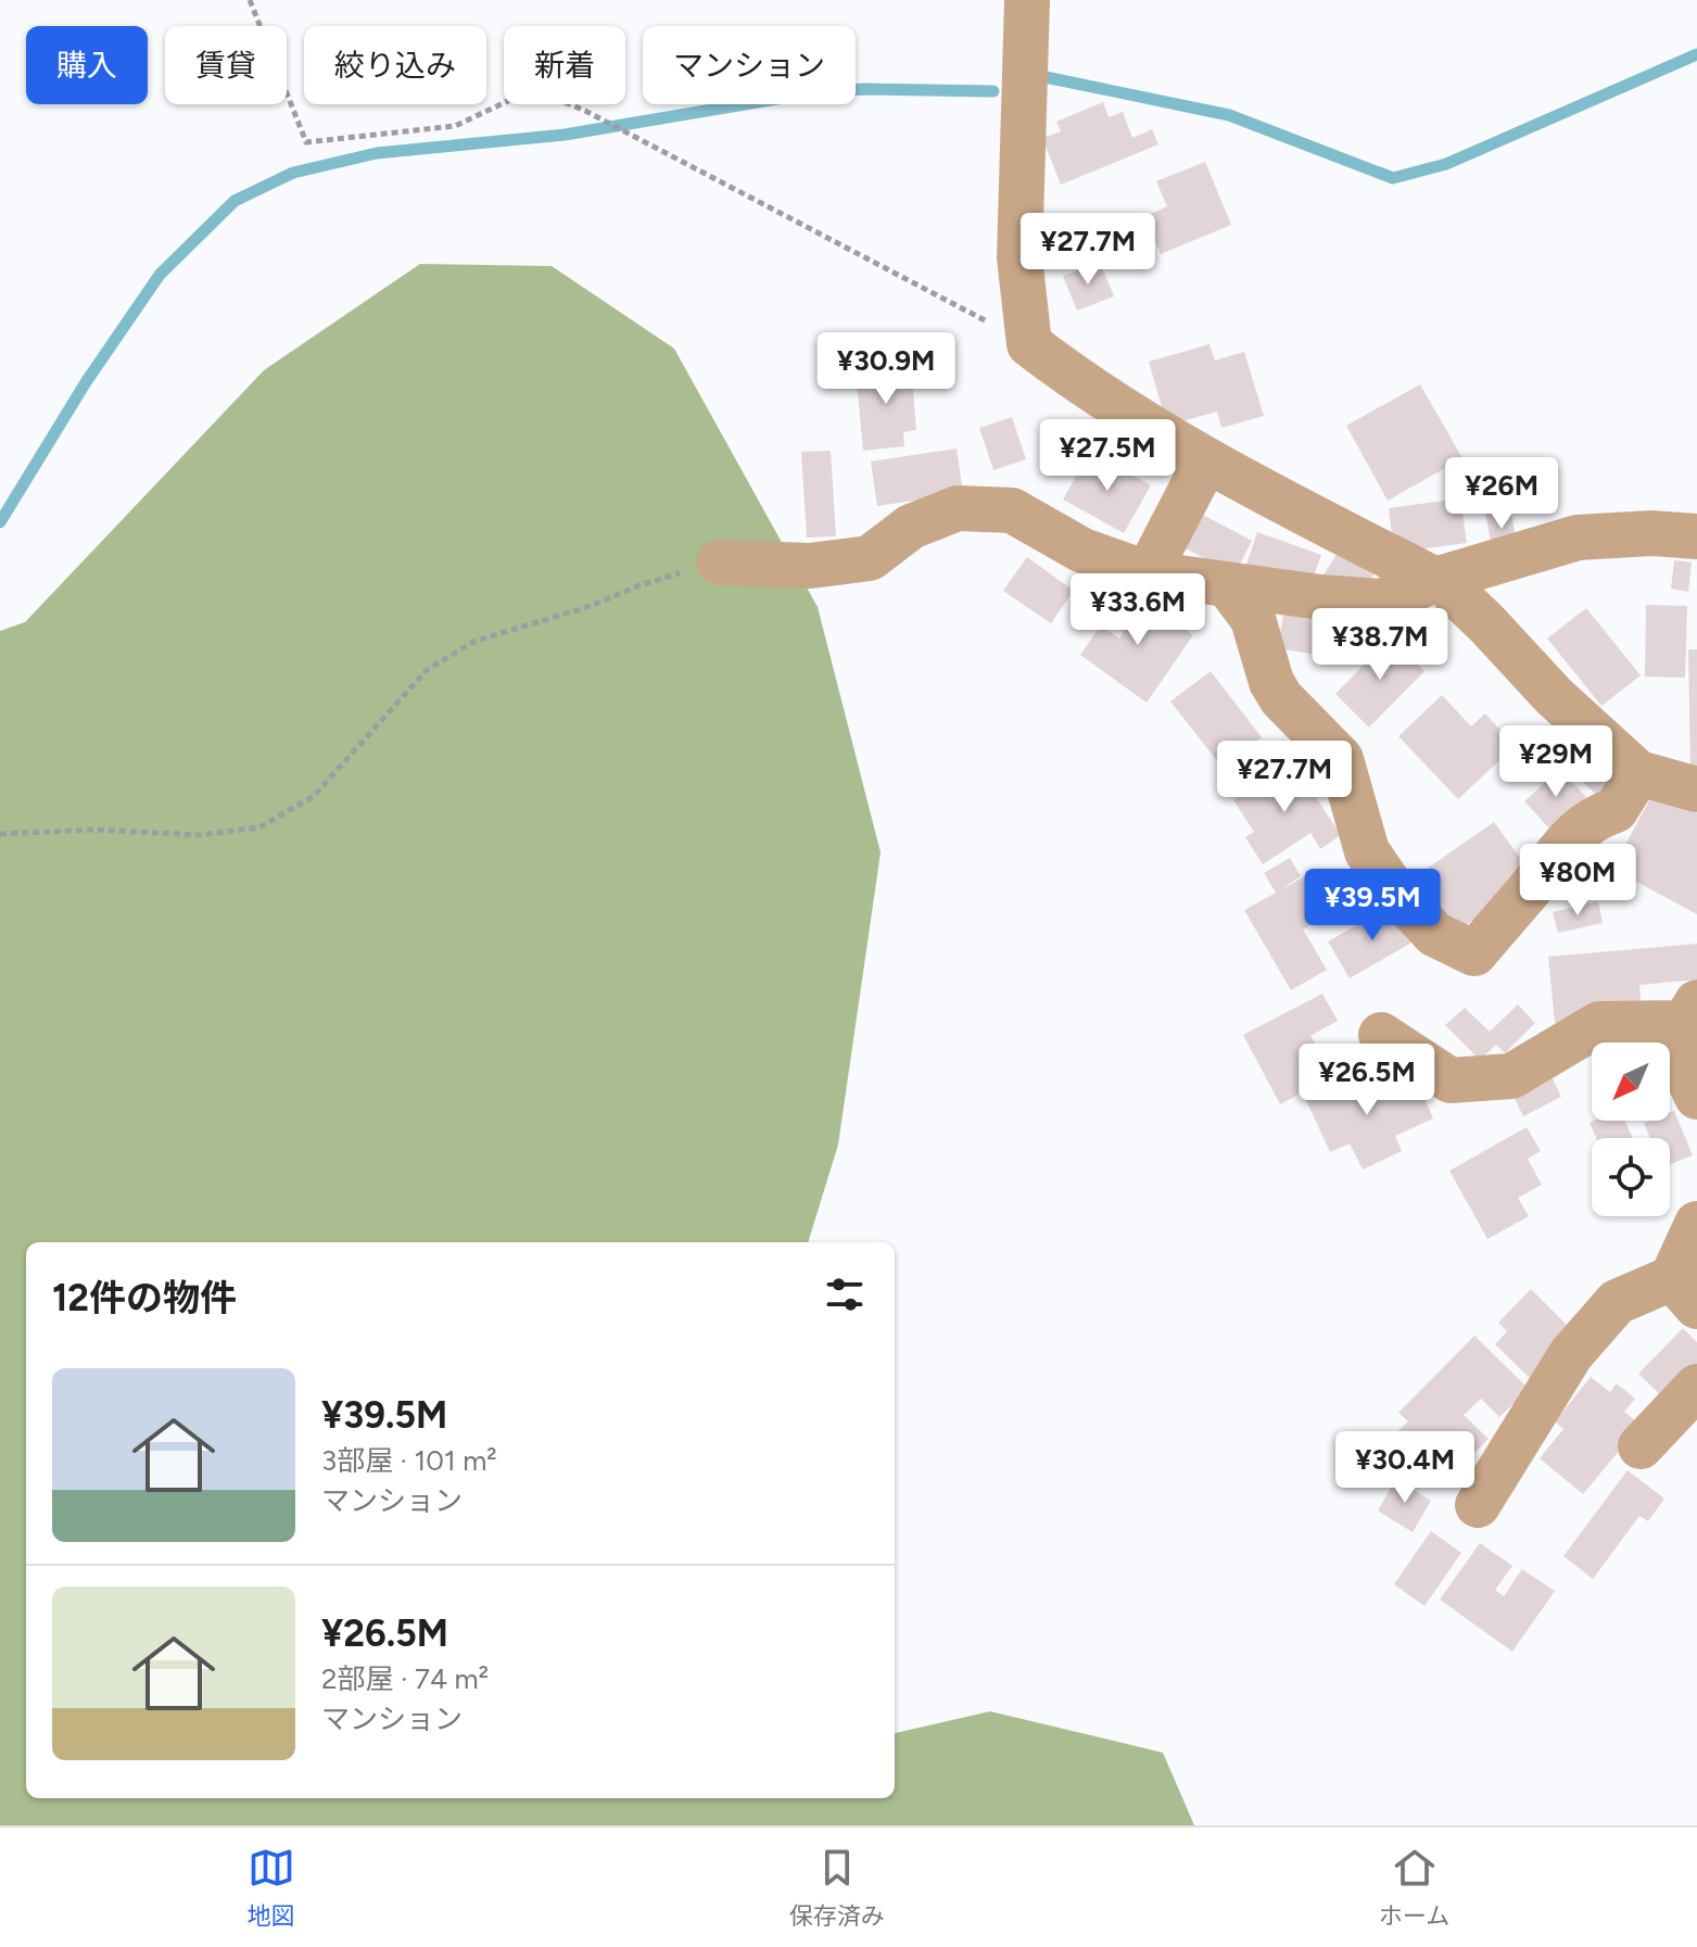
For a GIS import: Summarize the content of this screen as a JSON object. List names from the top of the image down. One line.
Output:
{"north":"bottom left","page":{"chip":["購入","賃貸","絞り込み","新着","マンション"],"price":["¥27.7M","¥30.9M","¥27.5M","¥26M","¥33.6M","¥38.7M","¥29M","¥27.7M","¥80M","¥39.5M","¥26.5M","¥30.4M"],"heading":"12件の物件","list":[{"name":"¥39.5M","note":"3部屋 · 101 m² · マンション"},{"name":"¥26.5M","note":"2部屋 · 74 m² · マンション"}],"tabs":["地図","保存済み","ホーム"]}}
